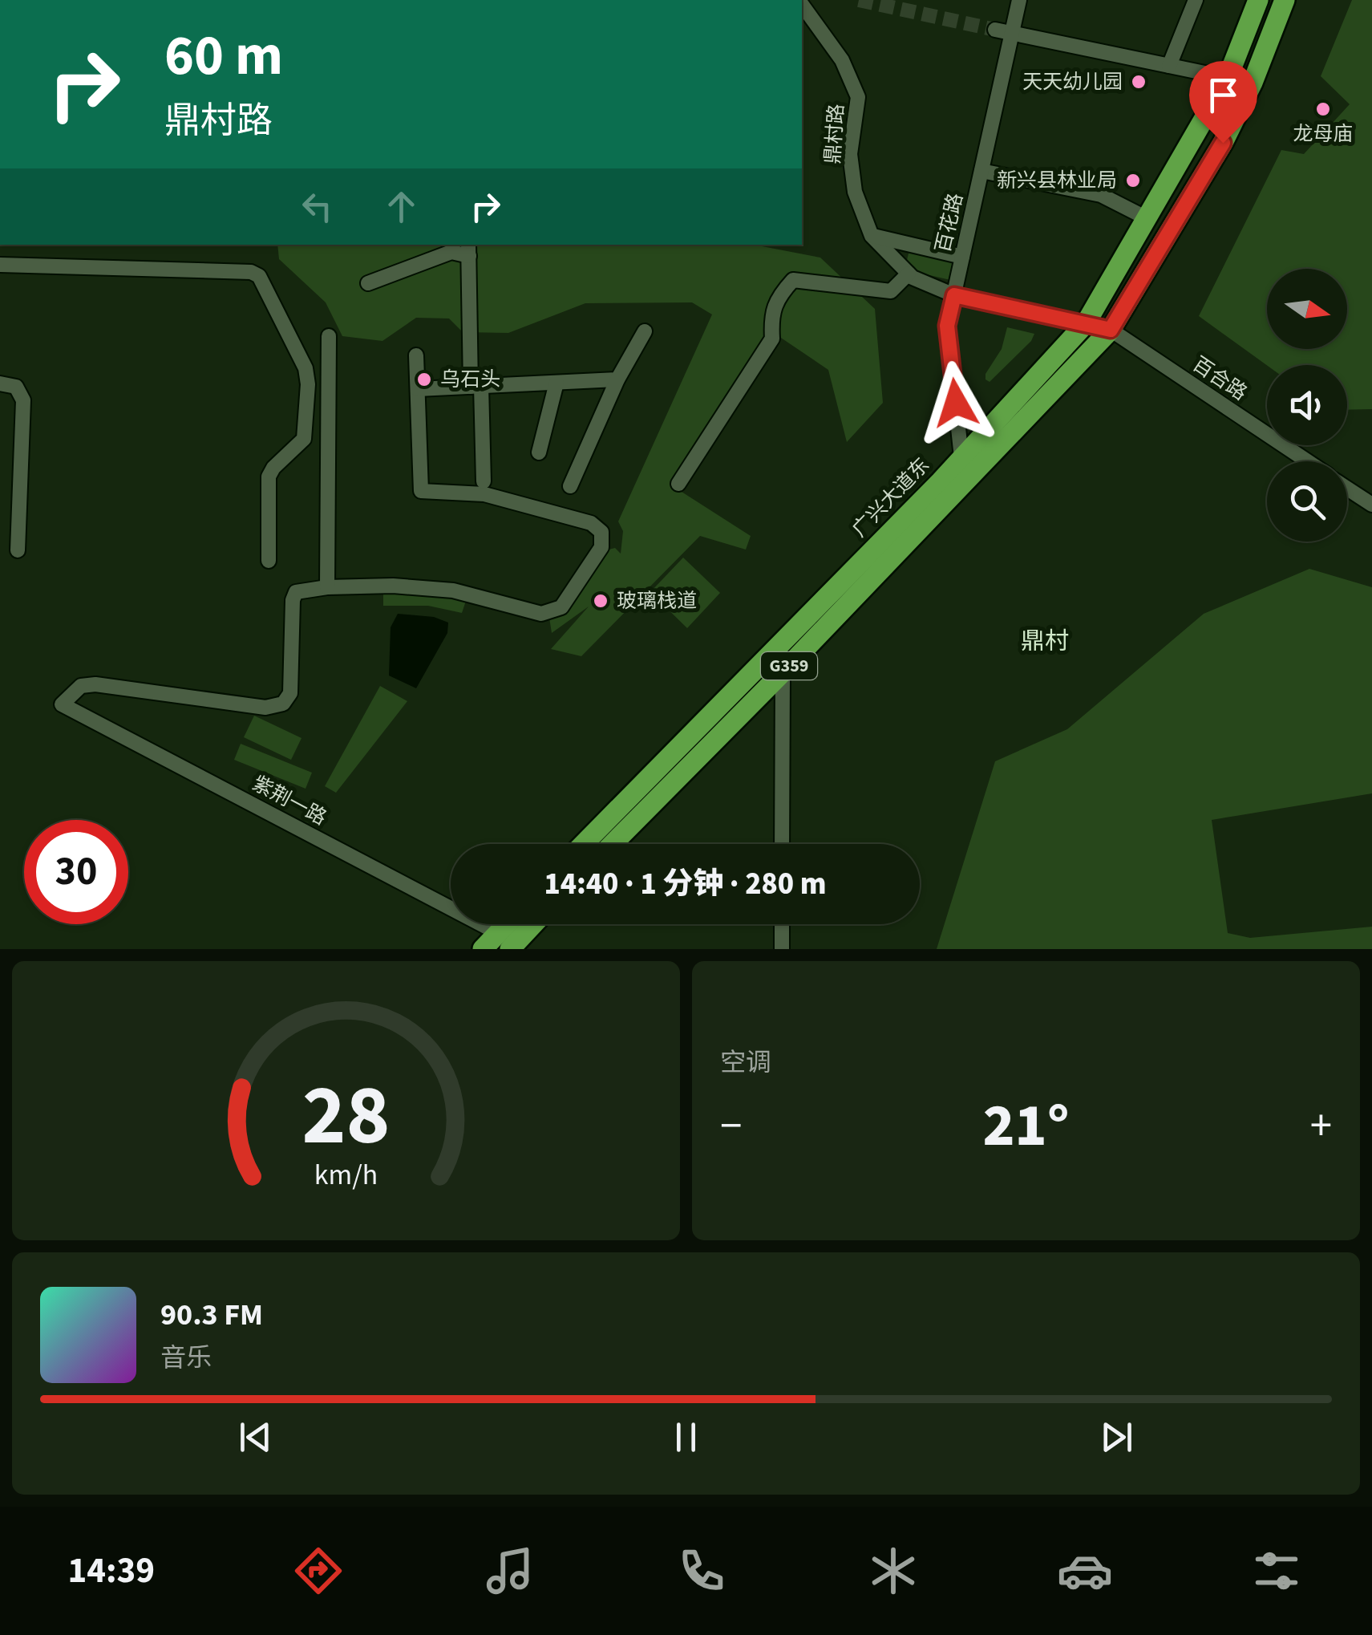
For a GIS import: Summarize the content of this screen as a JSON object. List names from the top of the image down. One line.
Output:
{"streets":{"highway":["广兴大道东","G359"],"street":["鼎村路","百花路","百合路","紫荆一路"]},"crossings":[["鼎村路","百花路"],["鼎村路","百合路"],["鼎村路","广兴大道东"],["百花路","广兴大道东"],["百合路","广兴大道东"]],"districts":["鼎村"],"places":["天天幼儿园","龙母庙","新兴县林业局","乌石头","玻璃栈道"],"north":"right","page":{"turn":["60 m","鼎村路"],"limit":"30","trip":"14:40 · 1 分钟 · 280 m","tile":"空调","heat":["−","21°","+"],"song":["90.3 FM","音乐"],"tabs":"14:39","gauge":["28","km/h"]}}
